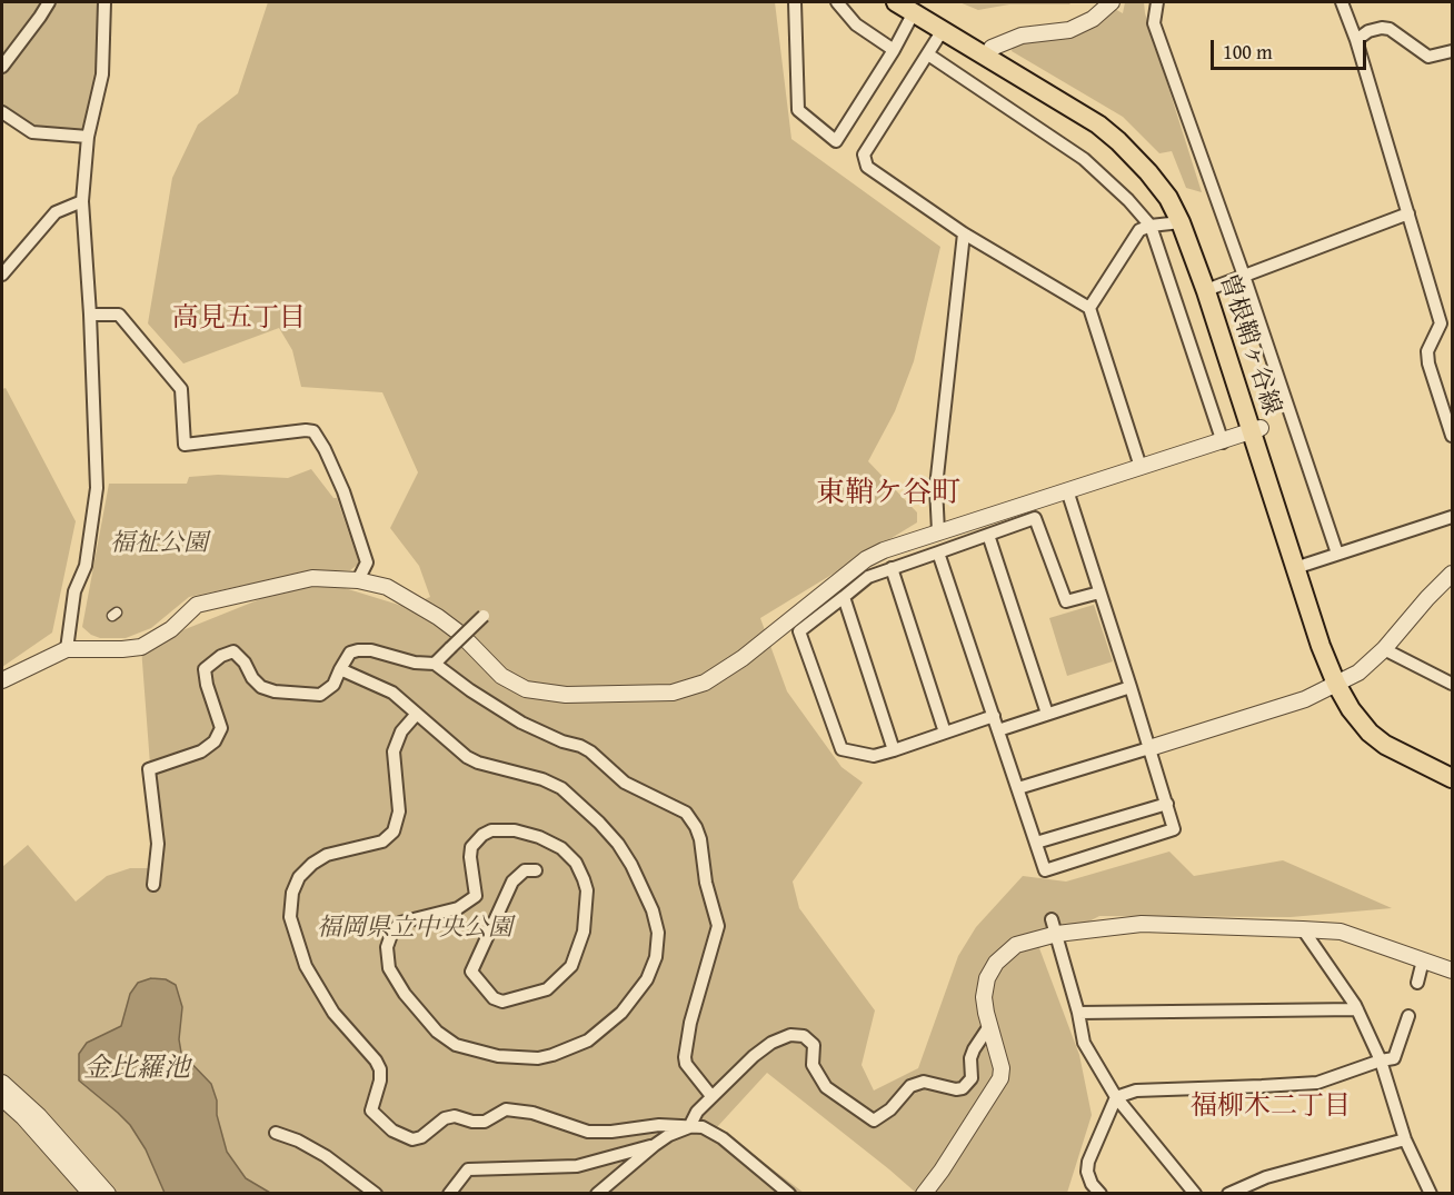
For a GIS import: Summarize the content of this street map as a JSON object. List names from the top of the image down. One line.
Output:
{"streets":{"main road":["曽根鞘ヶ谷線"]},"districts":["高見五丁目","東鞘ケ谷町","福柳木二丁目"],"water":["金比羅池"],"parks":["福祉公園","福岡県立中央公園"],"scale_bar":"100 m"}
